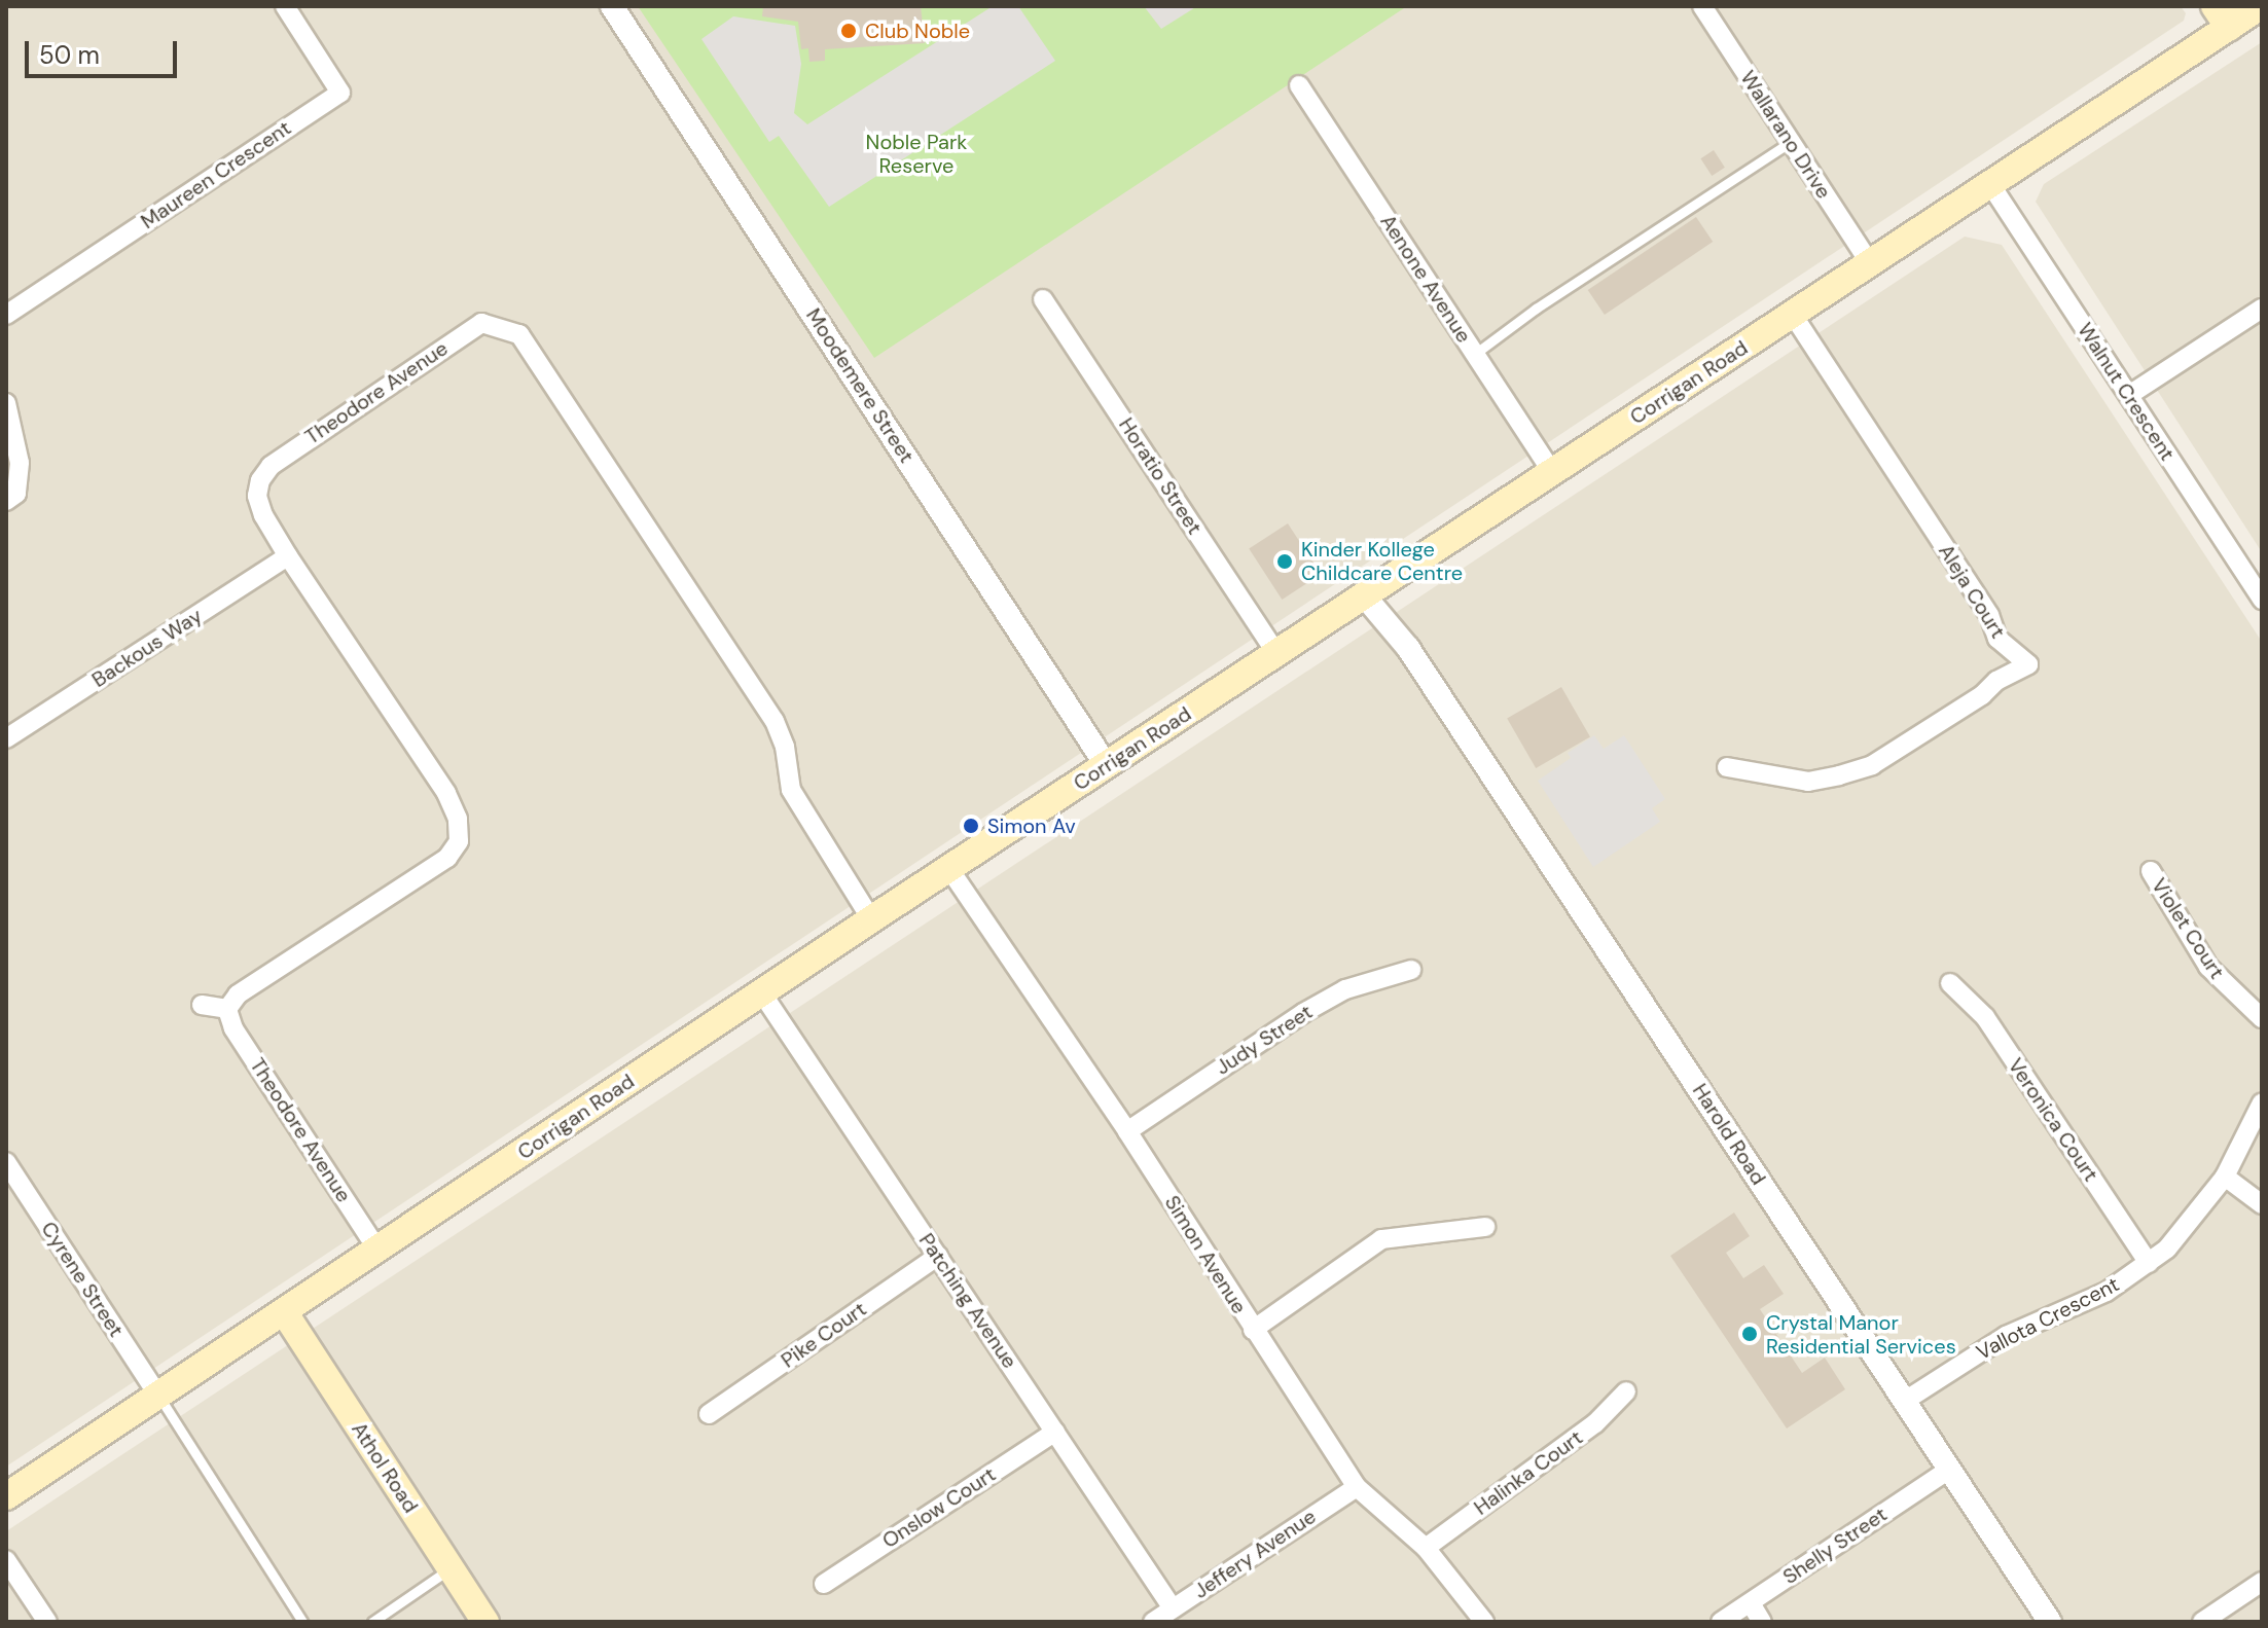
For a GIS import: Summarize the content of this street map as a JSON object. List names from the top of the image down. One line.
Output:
{"streets":{"main road":["Corrigan Road","Athol Road"],"street":["Wallarano Drive","Maureen Crescent","Aenone Avenue","Moodemere Street","Walnut Crescent","Theodore Avenue","Horatio Street","Aleja Court","Backous Way","Violet Court","Judy Street","Veronica Court","Harold Road","Simon Avenue","Cyrene Street","Patching Avenue","Vallota Crescent","Pike Court","Halinka Court","Onslow Court","Shelly Street","Jeffery Avenue"]},"crossings":[["Wallarano Drive","Corrigan Road"],["Aenone Avenue","Corrigan Road"],["Corrigan Road","Moodemere Street"],["Corrigan Road","Walnut Crescent"],["Corrigan Road","Theodore Avenue"],["Corrigan Road","Horatio Street"],["Corrigan Road","Aleja Court"],["Corrigan Road","Harold Road"],["Corrigan Road","Simon Avenue"],["Corrigan Road","Cyrene Street"],["Corrigan Road","Patching Avenue"],["Corrigan Road","Athol Road"],["Theodore Avenue","Backous Way"],["Judy Street","Simon Avenue"],["Veronica Court","Vallota Crescent"],["Harold Road","Vallota Crescent"],["Harold Road","Shelly Street"],["Simon Avenue","Halinka Court"],["Simon Avenue","Jeffery Avenue"],["Patching Avenue","Pike Court"],["Patching Avenue","Onslow Court"],["Patching Avenue","Jeffery Avenue"]],"parks":["Noble Park Reserve"],"places":["Club Noble","Kinder Kollege Childcare Centre","Simon Av","Crystal Manor Residential Services"],"scale_bar":"50 m"}
